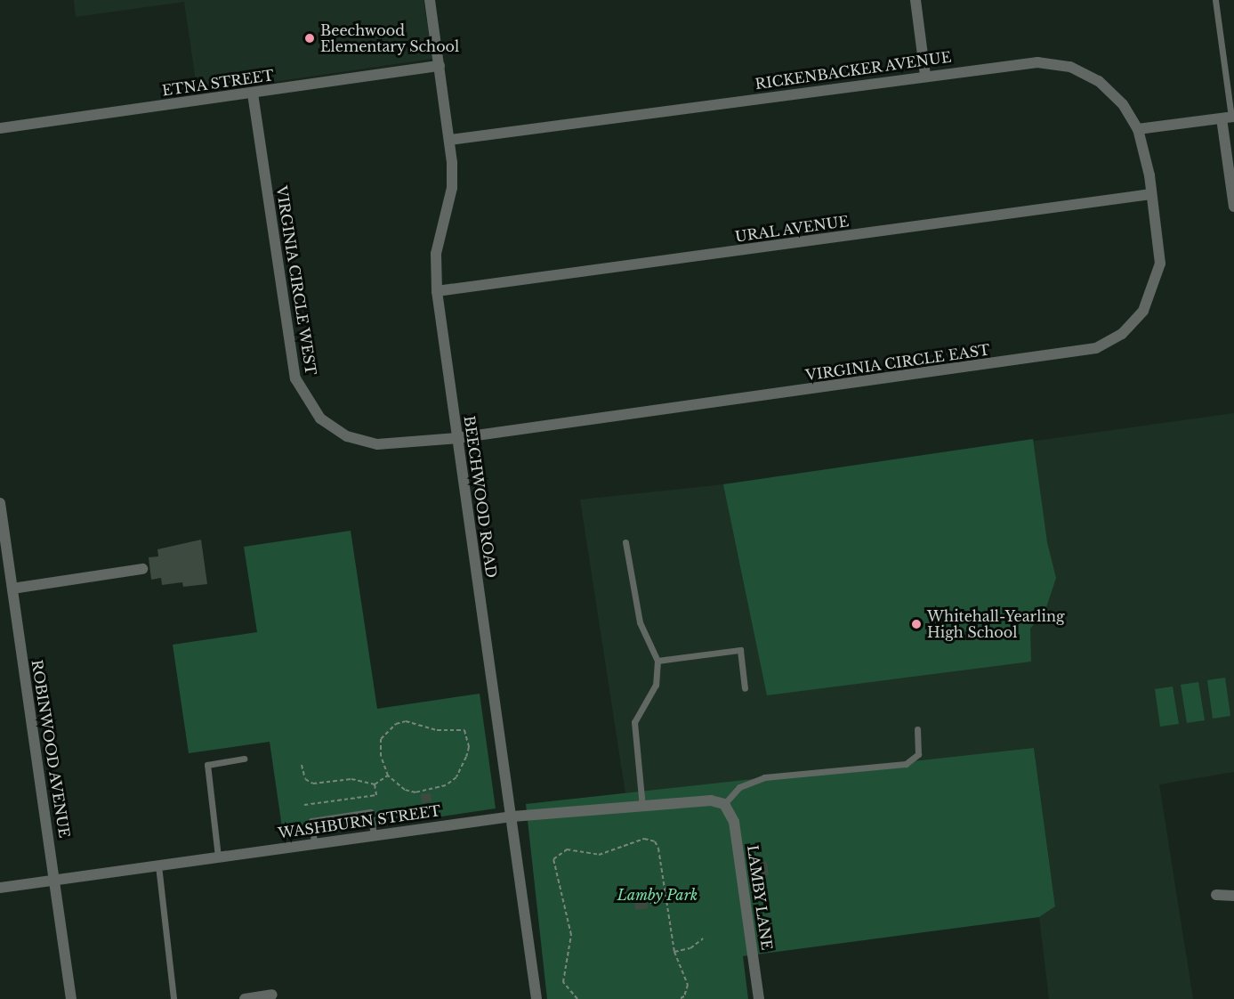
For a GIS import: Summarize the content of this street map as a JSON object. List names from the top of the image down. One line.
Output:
{"streets":{"street":["RICKENBACKER AVENUE","ETNA STREET","URAL AVENUE","VIRGINIA CIRCLE WEST","VIRGINIA CIRCLE EAST","BEECHWOOD ROAD","ROBINWOOD AVENUE","WASHBURN STREET","LAMBY LANE"]},"crossings":[["RICKENBACKER AVENUE","VIRGINIA CIRCLE EAST"],["RICKENBACKER AVENUE","BEECHWOOD ROAD"],["ETNA STREET","VIRGINIA CIRCLE WEST"],["ETNA STREET","BEECHWOOD ROAD"],["URAL AVENUE","VIRGINIA CIRCLE EAST"],["URAL AVENUE","BEECHWOOD ROAD"],["VIRGINIA CIRCLE WEST","VIRGINIA CIRCLE EAST"],["VIRGINIA CIRCLE WEST","BEECHWOOD ROAD"],["VIRGINIA CIRCLE EAST","BEECHWOOD ROAD"],["BEECHWOOD ROAD","WASHBURN STREET"],["ROBINWOOD AVENUE","WASHBURN STREET"],["WASHBURN STREET","LAMBY LANE"]],"parks":["Lamby Park"],"places":["Beechwood Elementary School","Whitehall-Yearling High School"]}
